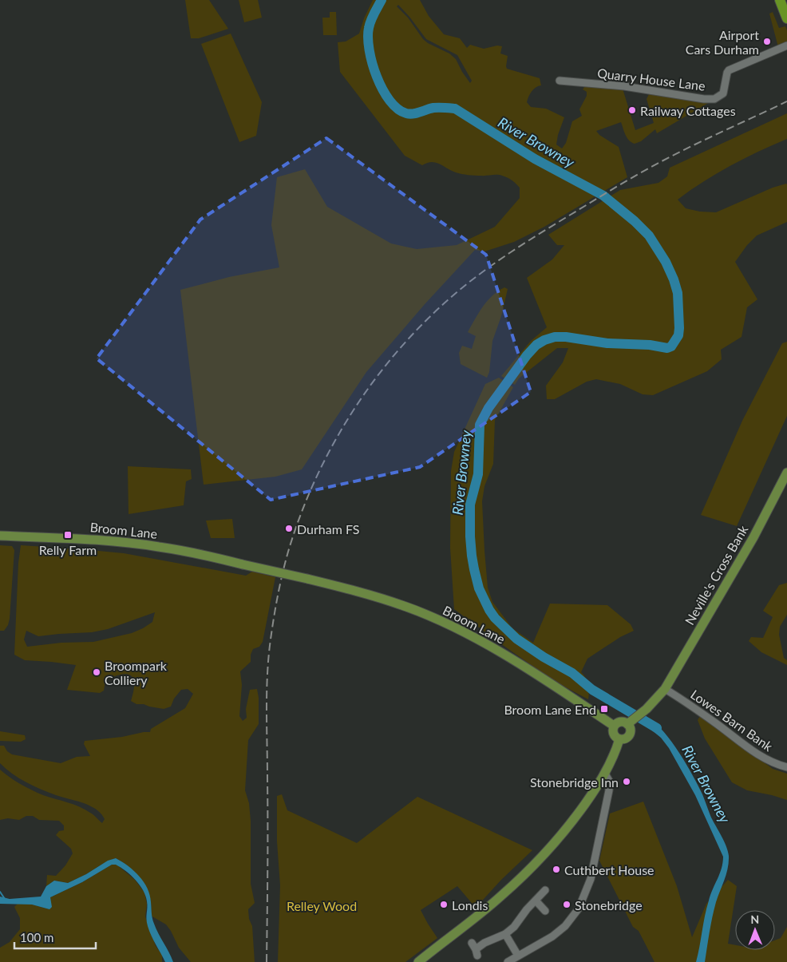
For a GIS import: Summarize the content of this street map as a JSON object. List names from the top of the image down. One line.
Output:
{"streets":{"main road":["Broom Lane","Neville's Cross Bank"],"street":["Quarry House Lane","Lowes Barn Bank"]},"crossings":[["Broom Lane","Neville's Cross Bank"],["Neville's Cross Bank","Lowes Barn Bank"]],"water":["River Browney"],"parks":["Relley Wood"],"places":{"other":["Airport Cars Durham","Railway Cottages","Durham FS","Broompark Colliery","Stonebridge Inn","Cuthbert House","Londis","Stonebridge"],"transit":["Relly Farm","Broom Lane End"]},"scale_bar":"100 m","north":"top"}
